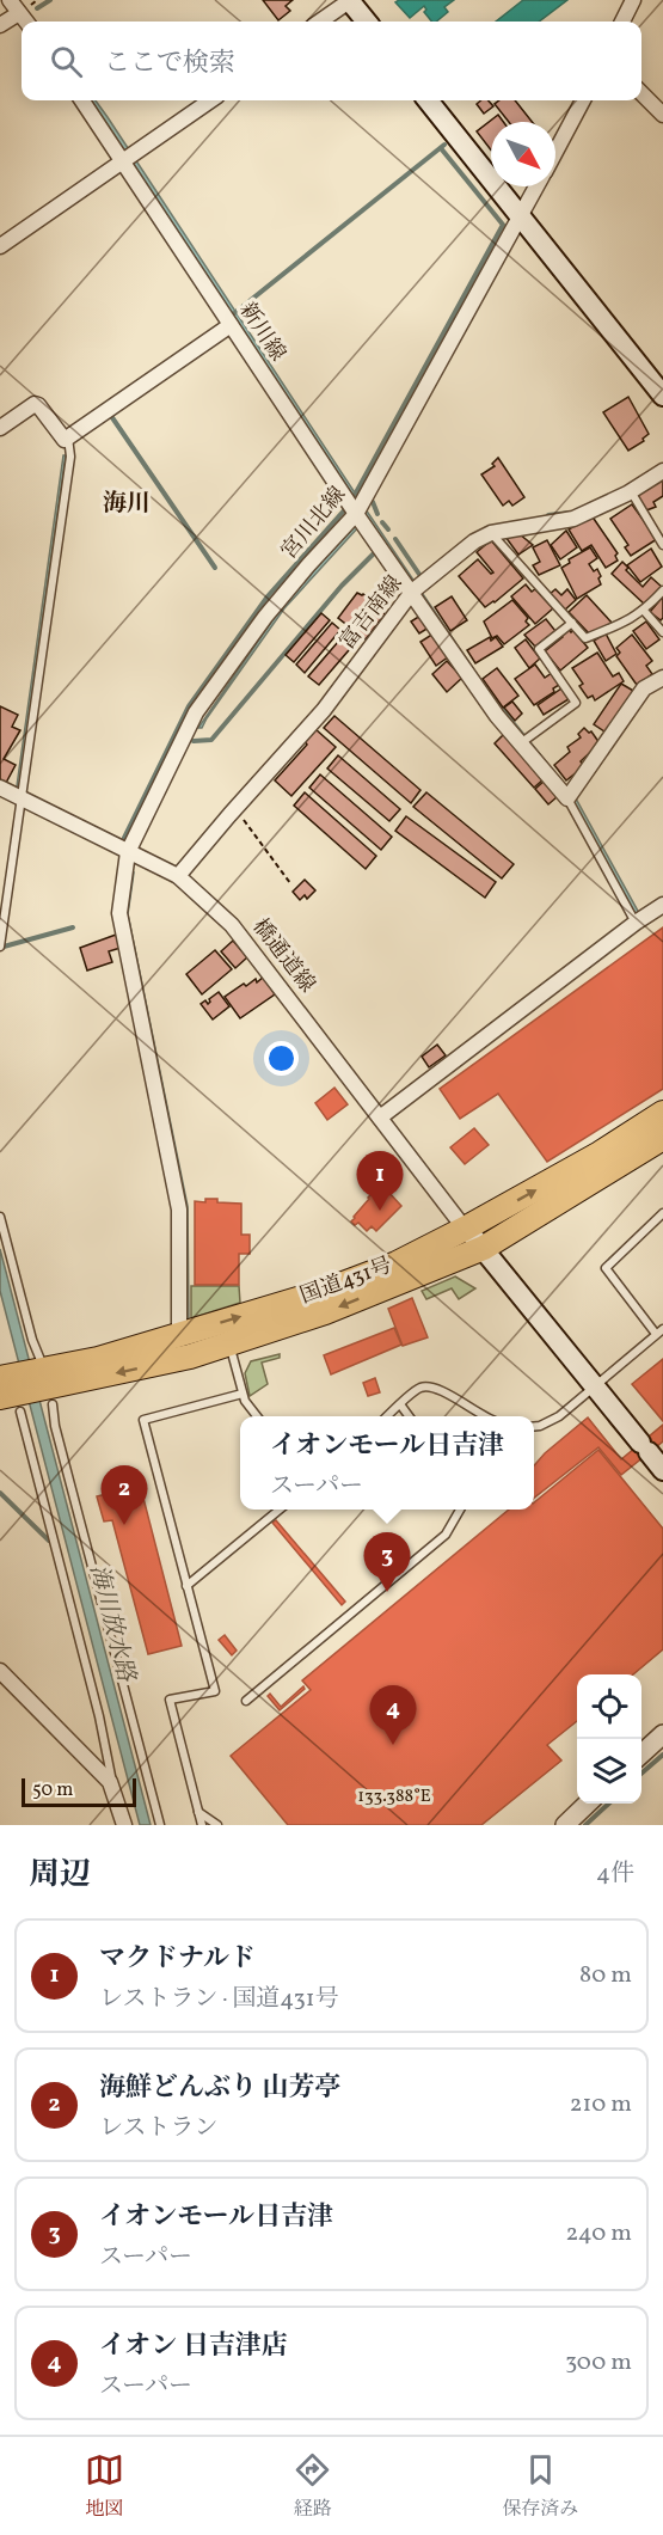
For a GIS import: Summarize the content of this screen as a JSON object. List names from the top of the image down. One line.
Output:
{"streets":{"highway":["国道431号"],"street":["新川線","宮川北線","富吉南線","橋通道線"]},"crossings":[["新川線","宮川北線"],["新川線","富吉南線"],["宮川北線","橋通道線"],["宮川北線","国道431号"],["富吉南線","橋通道線"],["橋通道線","国道431号"]],"districts":["海川"],"water":["海川放水路"],"scale_bar":"50 m","north":"bottom right","page":{"search":"ここで検索","pins":["1","2","3","4"],"popup":["イオンモール日吉津","スーパー"],"scale":"50 m","heading":["周辺","4件"],"list":[{"mark":"1","name":"マクドナルド","note":"レストラン · 国道431号","value":"80 m"},{"mark":"2","name":"海鮮どんぶり 山芳亭","note":"レストラン","value":"210 m"},{"mark":"3","name":"イオンモール日吉津","note":"スーパー","value":"240 m"},{"mark":"4","name":"イオン 日吉津店","note":"スーパー","value":"300 m"}],"nav":["地図","経路","保存済み"]},"coordinates":["133.388°E"]}
